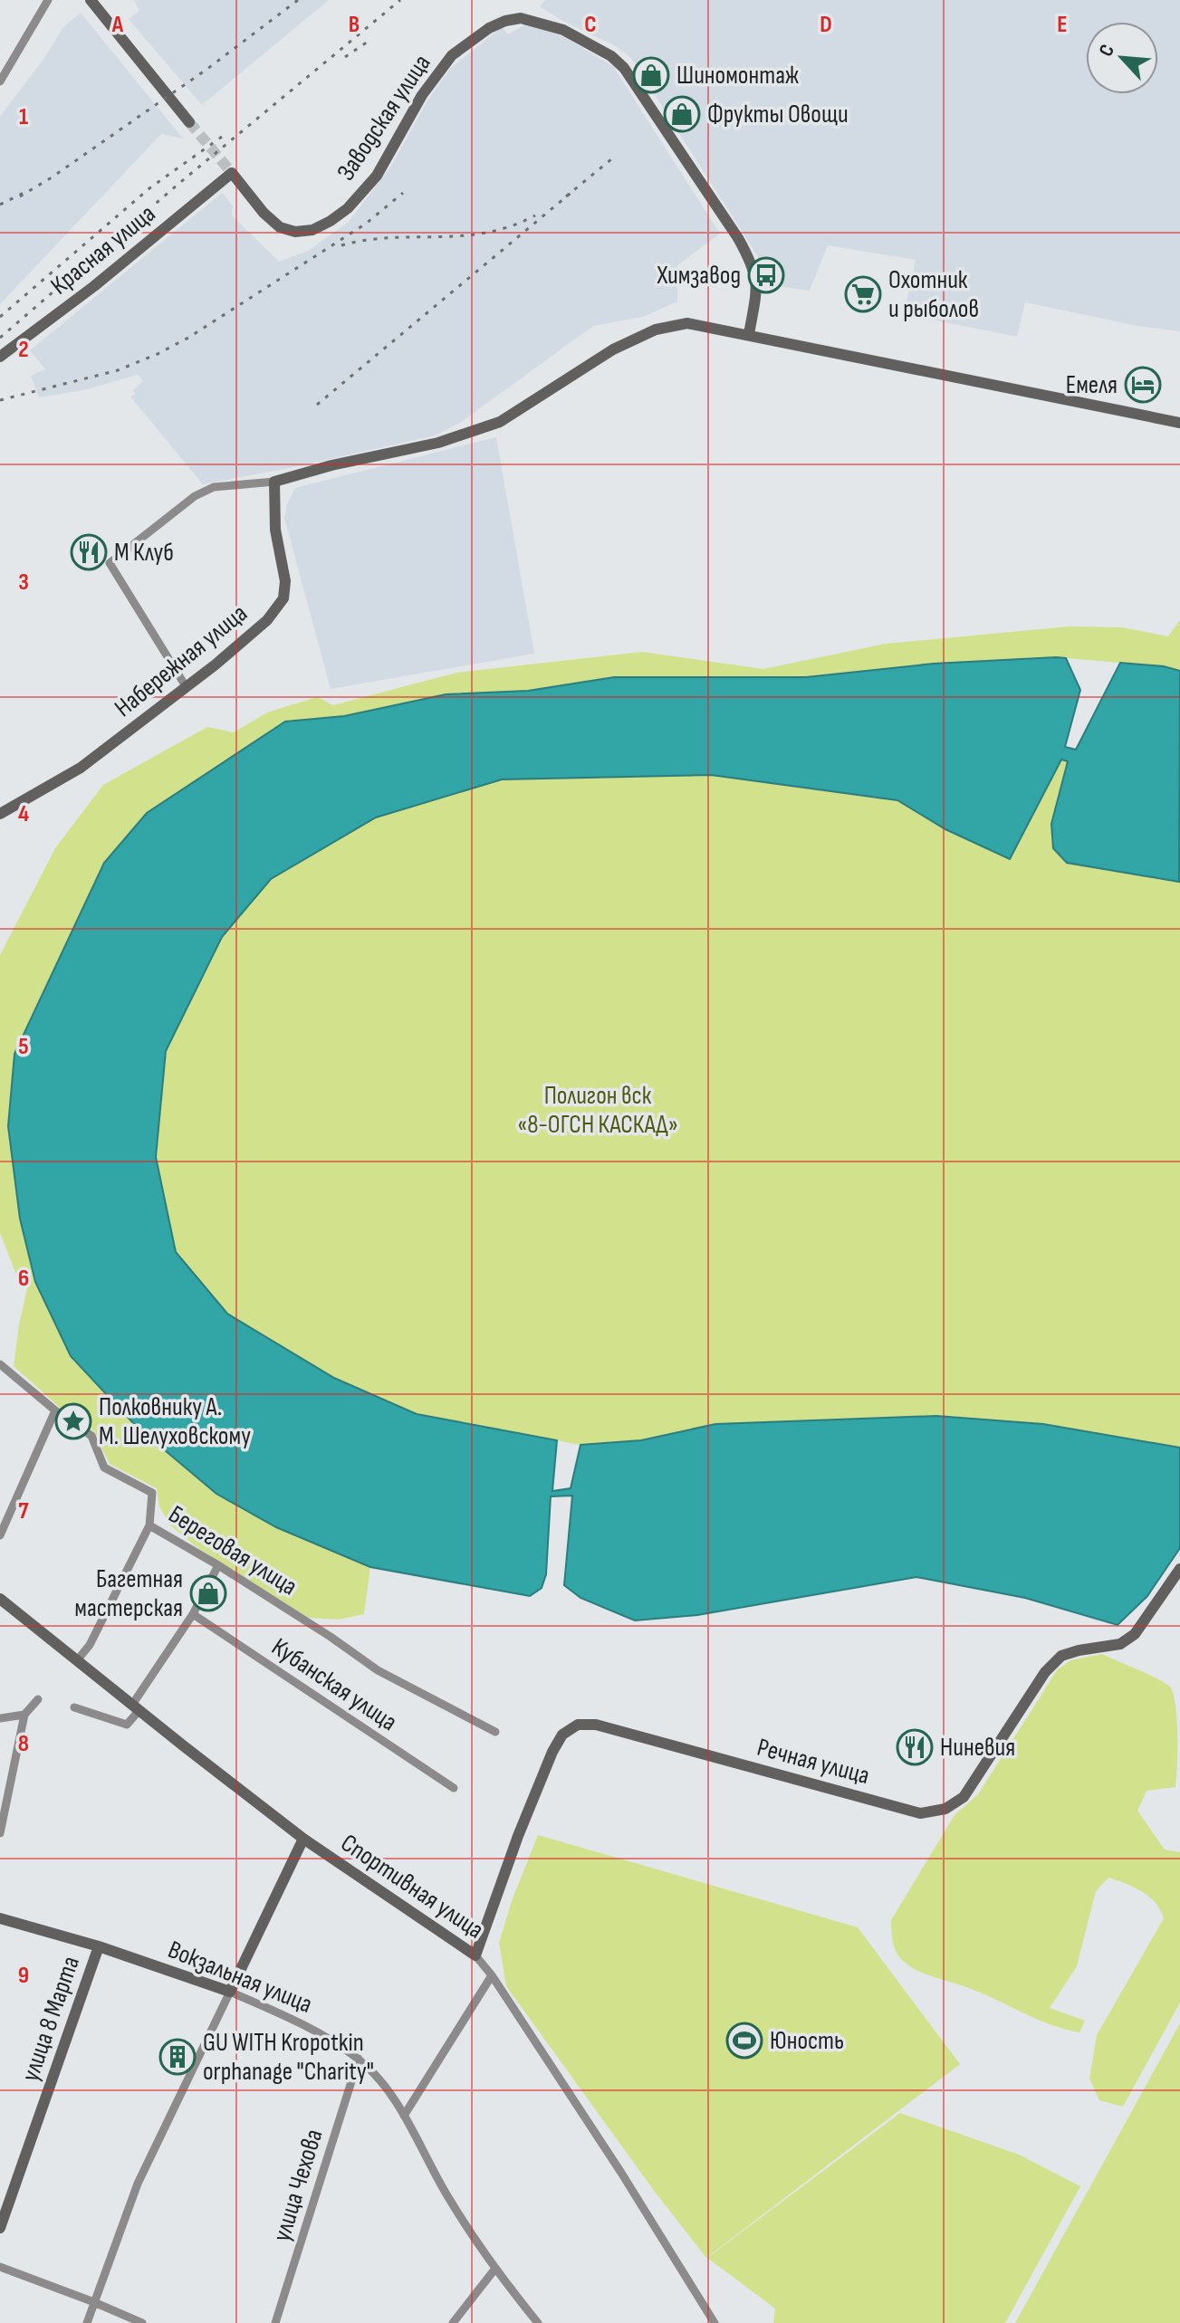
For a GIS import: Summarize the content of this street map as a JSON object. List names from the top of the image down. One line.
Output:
{"streets":{"main road":["Заводская улица","Красная улица","Набережная улица","Речная улица","Спортивная улица","Вокзальная улица","улица 8 Марта"],"street":["Береговая улица","Кубанская улица","улица Чехова"]},"crossings":[["Заводская улица","Красная улица"],["Речная улица","Спортивная улица"],["Вокзальная улица","улица 8 Марта"],["Вокзальная улица","улица Чехова"]],"parks":["Полигон вск «8-ОГСН КАСКАД»"],"places":{"shop":["Шиномонтаж","Фрукты Овощи","Багетная мастерская"],"bus stop":["Химзавод"],"supermarket":["Охотник и рыболов"],"hotel":["Емеля"],"restaurant":["М Клуб","Ниневия"],"place":["Полковнику А. М. Шелуховскому"],"sports":["Юность"],"building":["GU WITH Kropotkin orphanage \"Charity\""]},"north":"top left","grid":{"columns":["A","B","C","D","E"],"rows":["1","2","3","4","5","6","7","8","9"]}}
